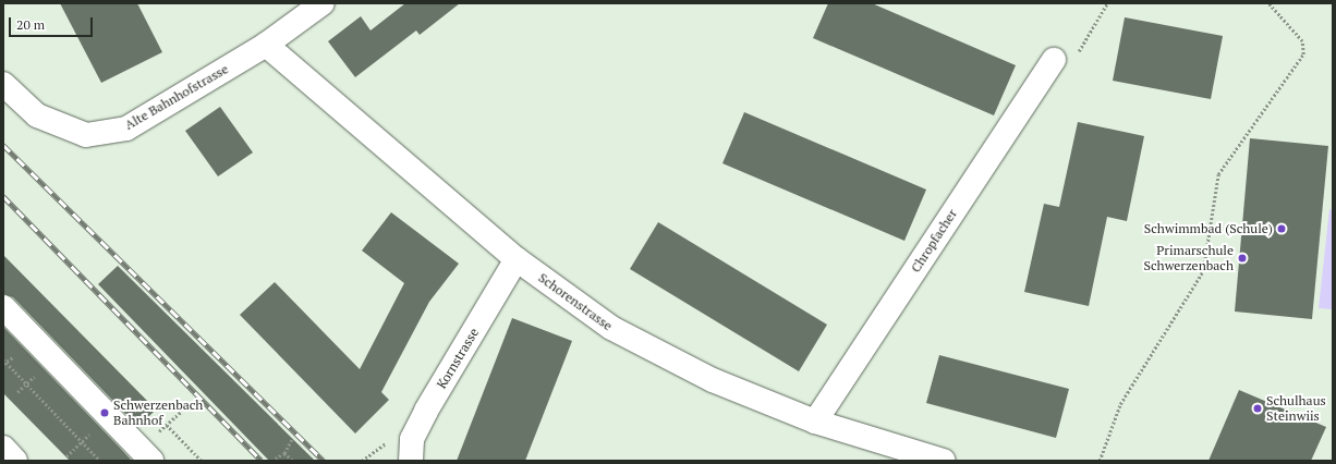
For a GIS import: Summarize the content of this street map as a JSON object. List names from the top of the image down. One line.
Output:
{"streets":{"street":["Alte Bahnhofstrasse","Chropfacher","Schorenstrasse","Kornstrasse"]},"crossings":[["Alte Bahnhofstrasse","Schorenstrasse"],["Chropfacher","Schorenstrasse"],["Schorenstrasse","Kornstrasse"]],"places":["Schwimmbad (Schule)","Primarschule Schwerzenbach","Schulhaus Steinwiis","Schwerzenbach Bahnhof"],"scale_bar":"20 m"}
